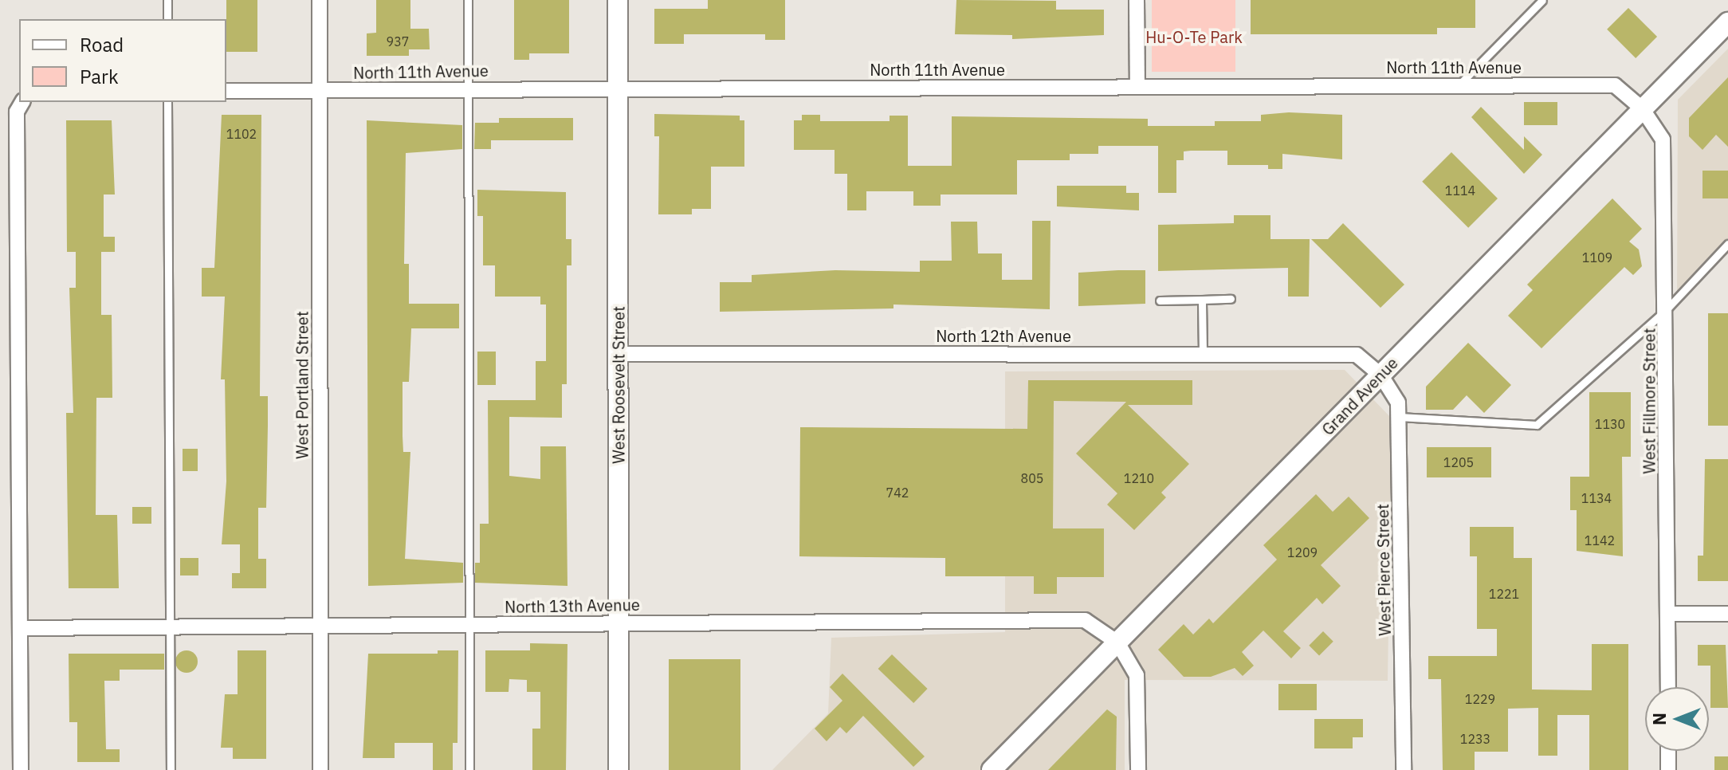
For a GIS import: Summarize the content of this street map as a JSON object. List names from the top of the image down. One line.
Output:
{"streets":{"main road":["West Roosevelt Street","Grand Avenue"],"street":["North 11th Avenue","North 12th Avenue","West Portland Street","West Fillmore Street","West Pierce Street","North 13th Avenue"]},"crossings":[["North 11th Avenue","West Portland Street"],["North 11th Avenue","West Roosevelt Street"],["North 11th Avenue","Grand Avenue"],["North 11th Avenue","West Fillmore Street"],["North 12th Avenue","West Roosevelt Street"],["North 12th Avenue","Grand Avenue"],["North 12th Avenue","West Pierce Street"],["West Portland Street","North 13th Avenue"],["West Roosevelt Street","North 13th Avenue"],["Grand Avenue","West Fillmore Street"],["Grand Avenue","West Pierce Street"],["Grand Avenue","North 13th Avenue"]],"parks":["Hu-O-Te Park"],"house_numbers":["937","1102","1114","1109","1130","1205","805","1210","742","1134","1142","1209","1221","1229","1233"],"legend":["Road","Park"],"north":"left"}
